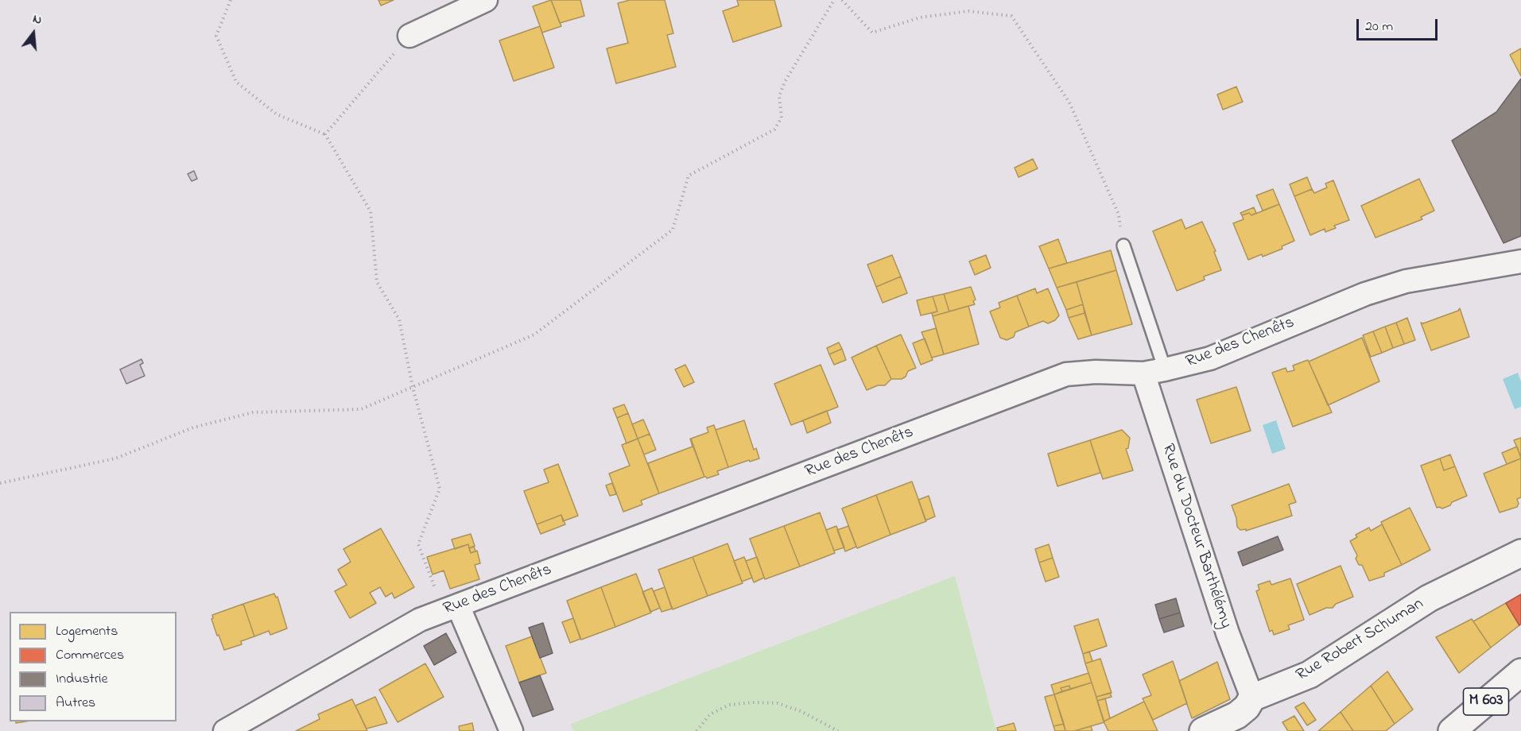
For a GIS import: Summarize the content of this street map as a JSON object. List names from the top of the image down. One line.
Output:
{"streets":{"street":["Rue des Chenêts","Rue du Docteur Barthélémy","Rue Robert Schuman","M 603"]},"crossings":[["Rue des Chenêts","Rue du Docteur Barthélémy"],["Rue du Docteur Barthélémy","Rue Robert Schuman"]],"legend":["Logements","Commerces","Industrie","Autres"],"scale_bar":"20 m","north":"top"}
